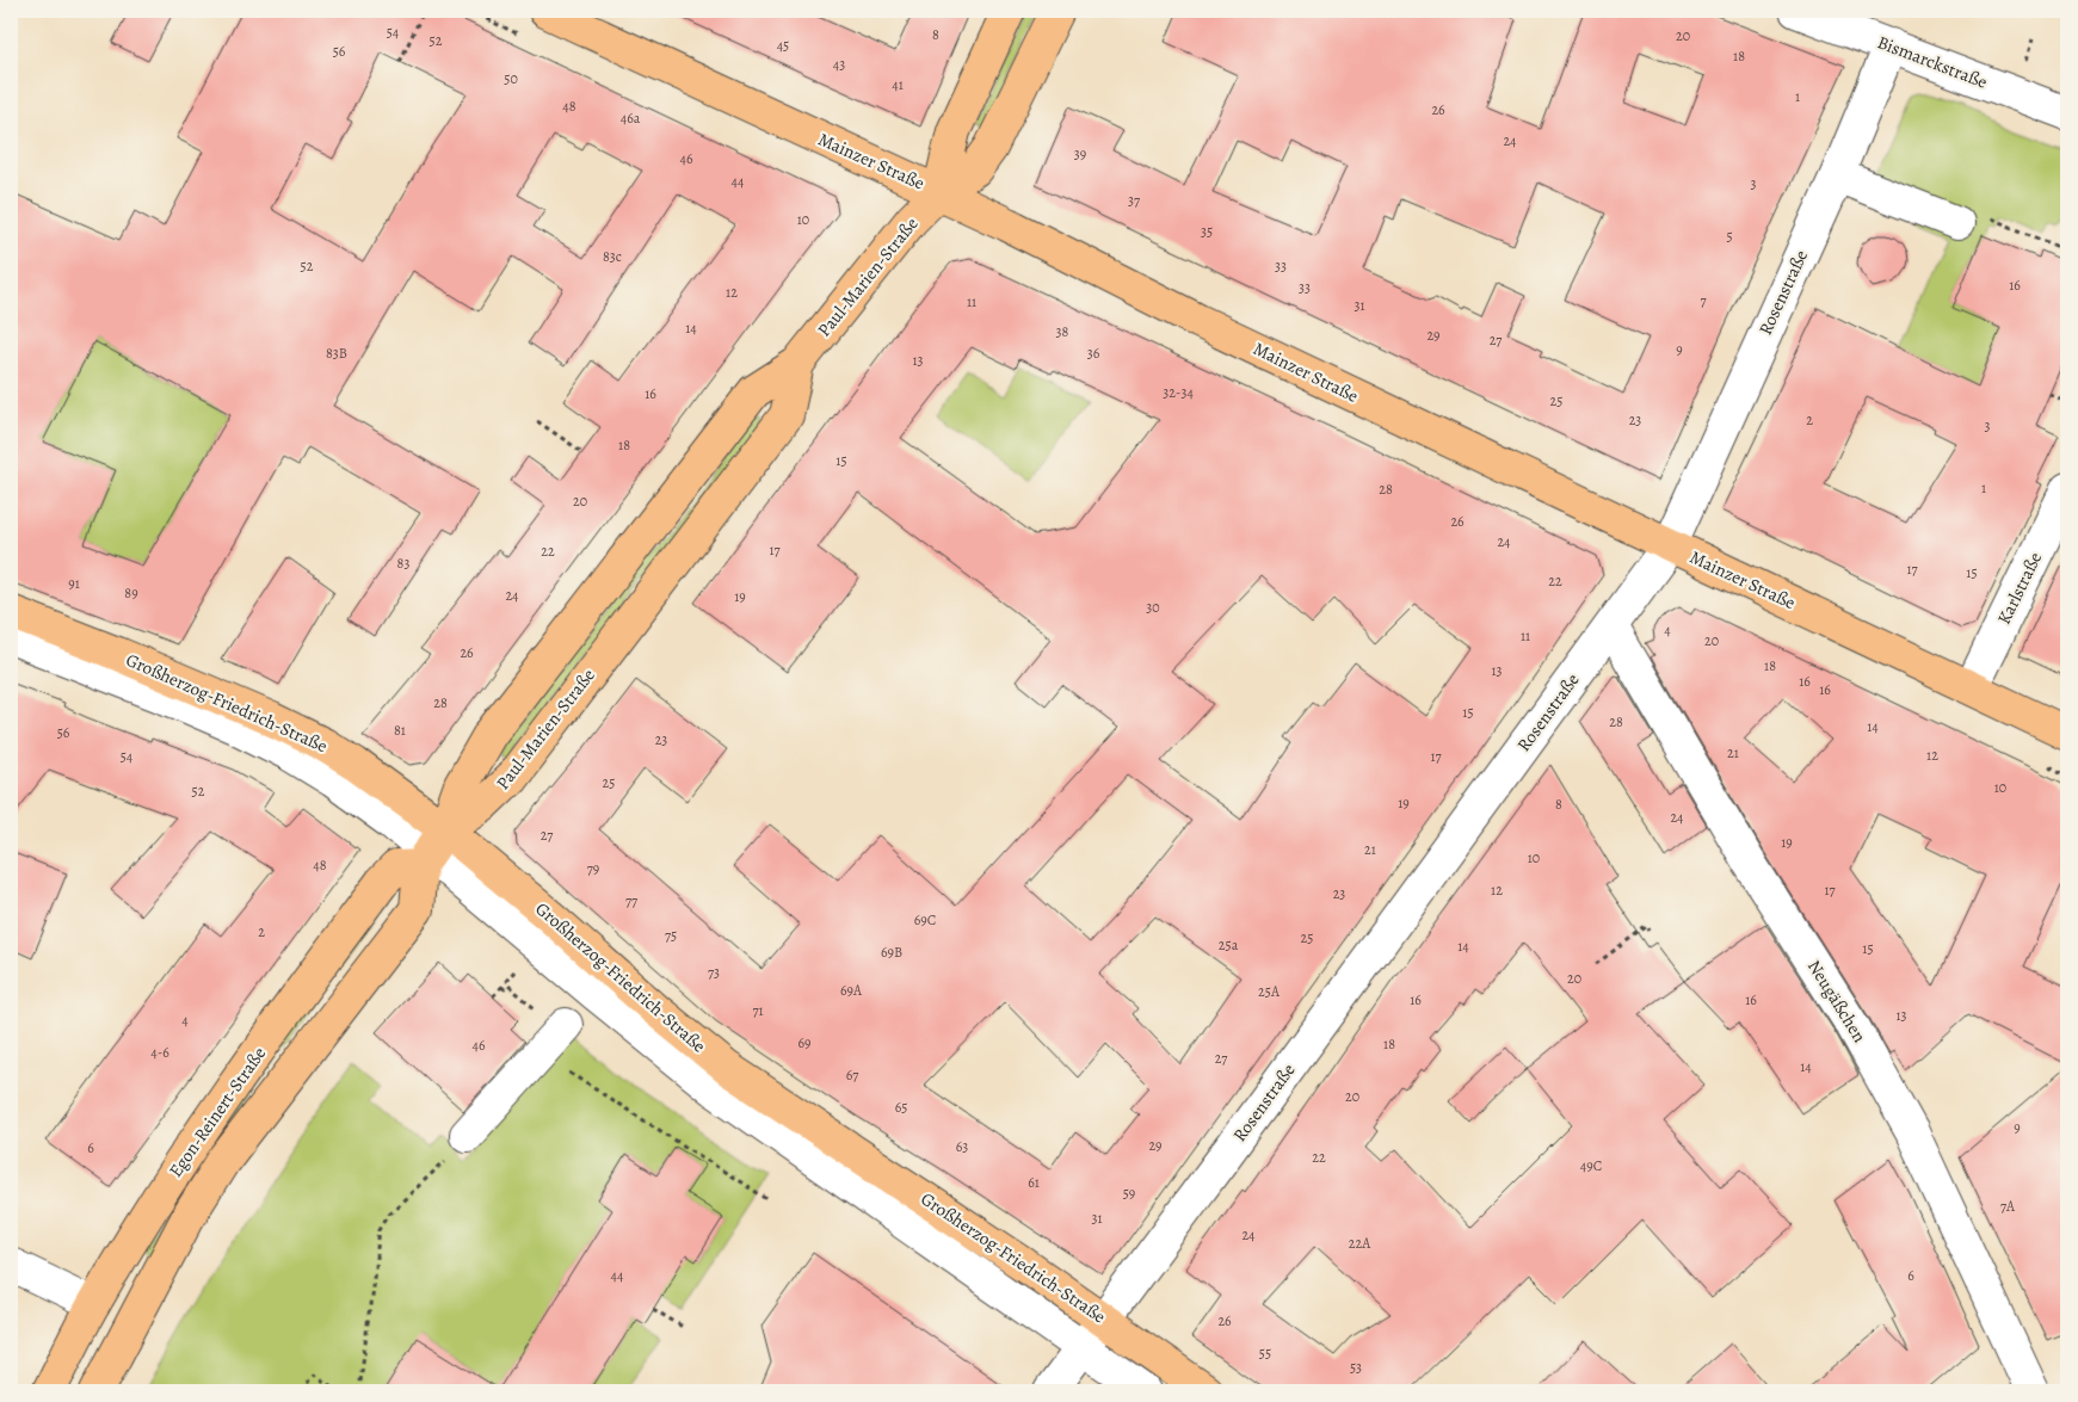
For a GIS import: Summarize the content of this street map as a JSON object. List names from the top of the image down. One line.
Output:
{"streets":{"main road":["Mainzer Straße","Paul-Marien-Straße","Großherzog-Friedrich-Straße","Egon-Reinert-Straße"],"street":["Bismarckstraße","Rosenstraße","Karlstraße","Neugäßchen"]},"crossings":[["Bismarckstraße","Rosenstraße"],["Mainzer Straße","Paul-Marien-Straße"],["Mainzer Straße","Rosenstraße"],["Mainzer Straße","Karlstraße"],["Paul-Marien-Straße","Großherzog-Friedrich-Straße"],["Paul-Marien-Straße","Egon-Reinert-Straße"],["Rosenstraße","Großherzog-Friedrich-Straße"],["Rosenstraße","Neugäßchen"],["Großherzog-Friedrich-Straße","Egon-Reinert-Straße"]],"house_numbers":["54","8","20","52","45","56","18","43","50","41","1","48","26","46a","24","39","46","44","3","37","10","35","5","83c","52","33","16","33","12","7","11","31","14","38","29","27","9","83B","36","13","32-34","16","25","23","2","3","18","15","1","28","20","26","24","17","22","83","17","15","22","91","89","24","19","30","4","11","20","26","18","13","16","16","28","15","28","14","81","56","23","21","12","54","17","25","10","52","19","8","24","27","19","21","10","48","79","12","17","23","77","69C","2","75","25","25a","14","15","69B","73","20","69A","25A","16","16","71","13","4","69","18","46","4-6","27","14","67","20","65","9","29","63","6","22","49C","61","59","7A","31","24","22A","44","6","26","55","53"]}
